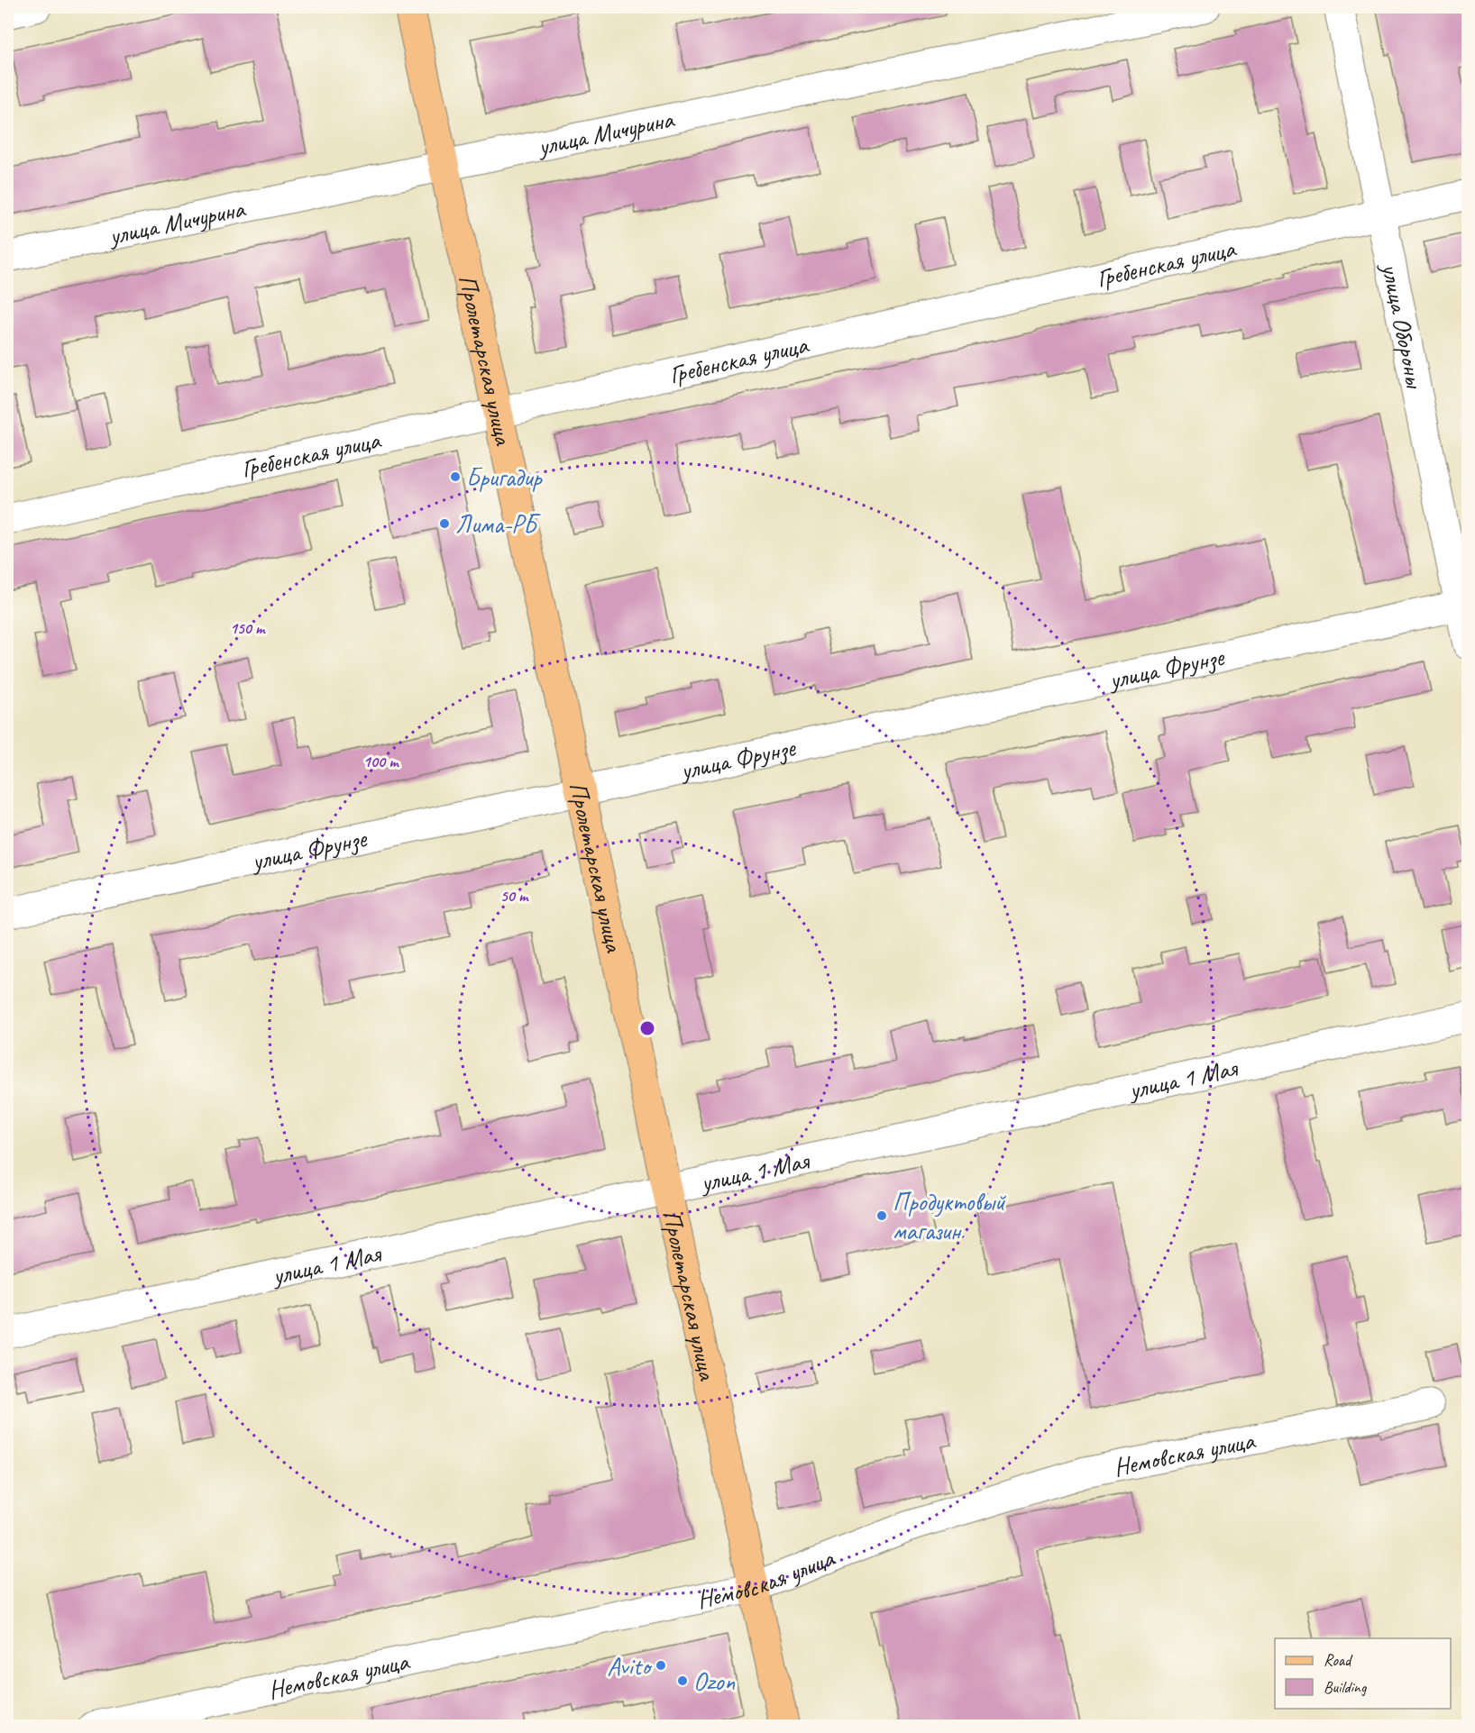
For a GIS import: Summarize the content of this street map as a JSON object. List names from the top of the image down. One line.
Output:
{"streets":{"main road":["Пролетарская улица"],"street":["улица Мичурина","Гребенская улица","улица Обороны","улица Фрунзе","улица 1 Мая","Немовская улица"]},"crossings":[["улица Мичурина","Пролетарская улица"],["Гребенская улица","улица Обороны"],["Гребенская улица","Пролетарская улица"],["улица Обороны","улица Фрунзе"],["Пролетарская улица","улица Фрунзе"],["Пролетарская улица","улица 1 Мая"],["Пролетарская улица","Немовская улица"]],"places":["Бригадир","Лима-РБ","Продуктовый магазин","Avito","Ozon"],"legend":["Road","Building"],"rings":["150 m","100 m","50 m"]}
